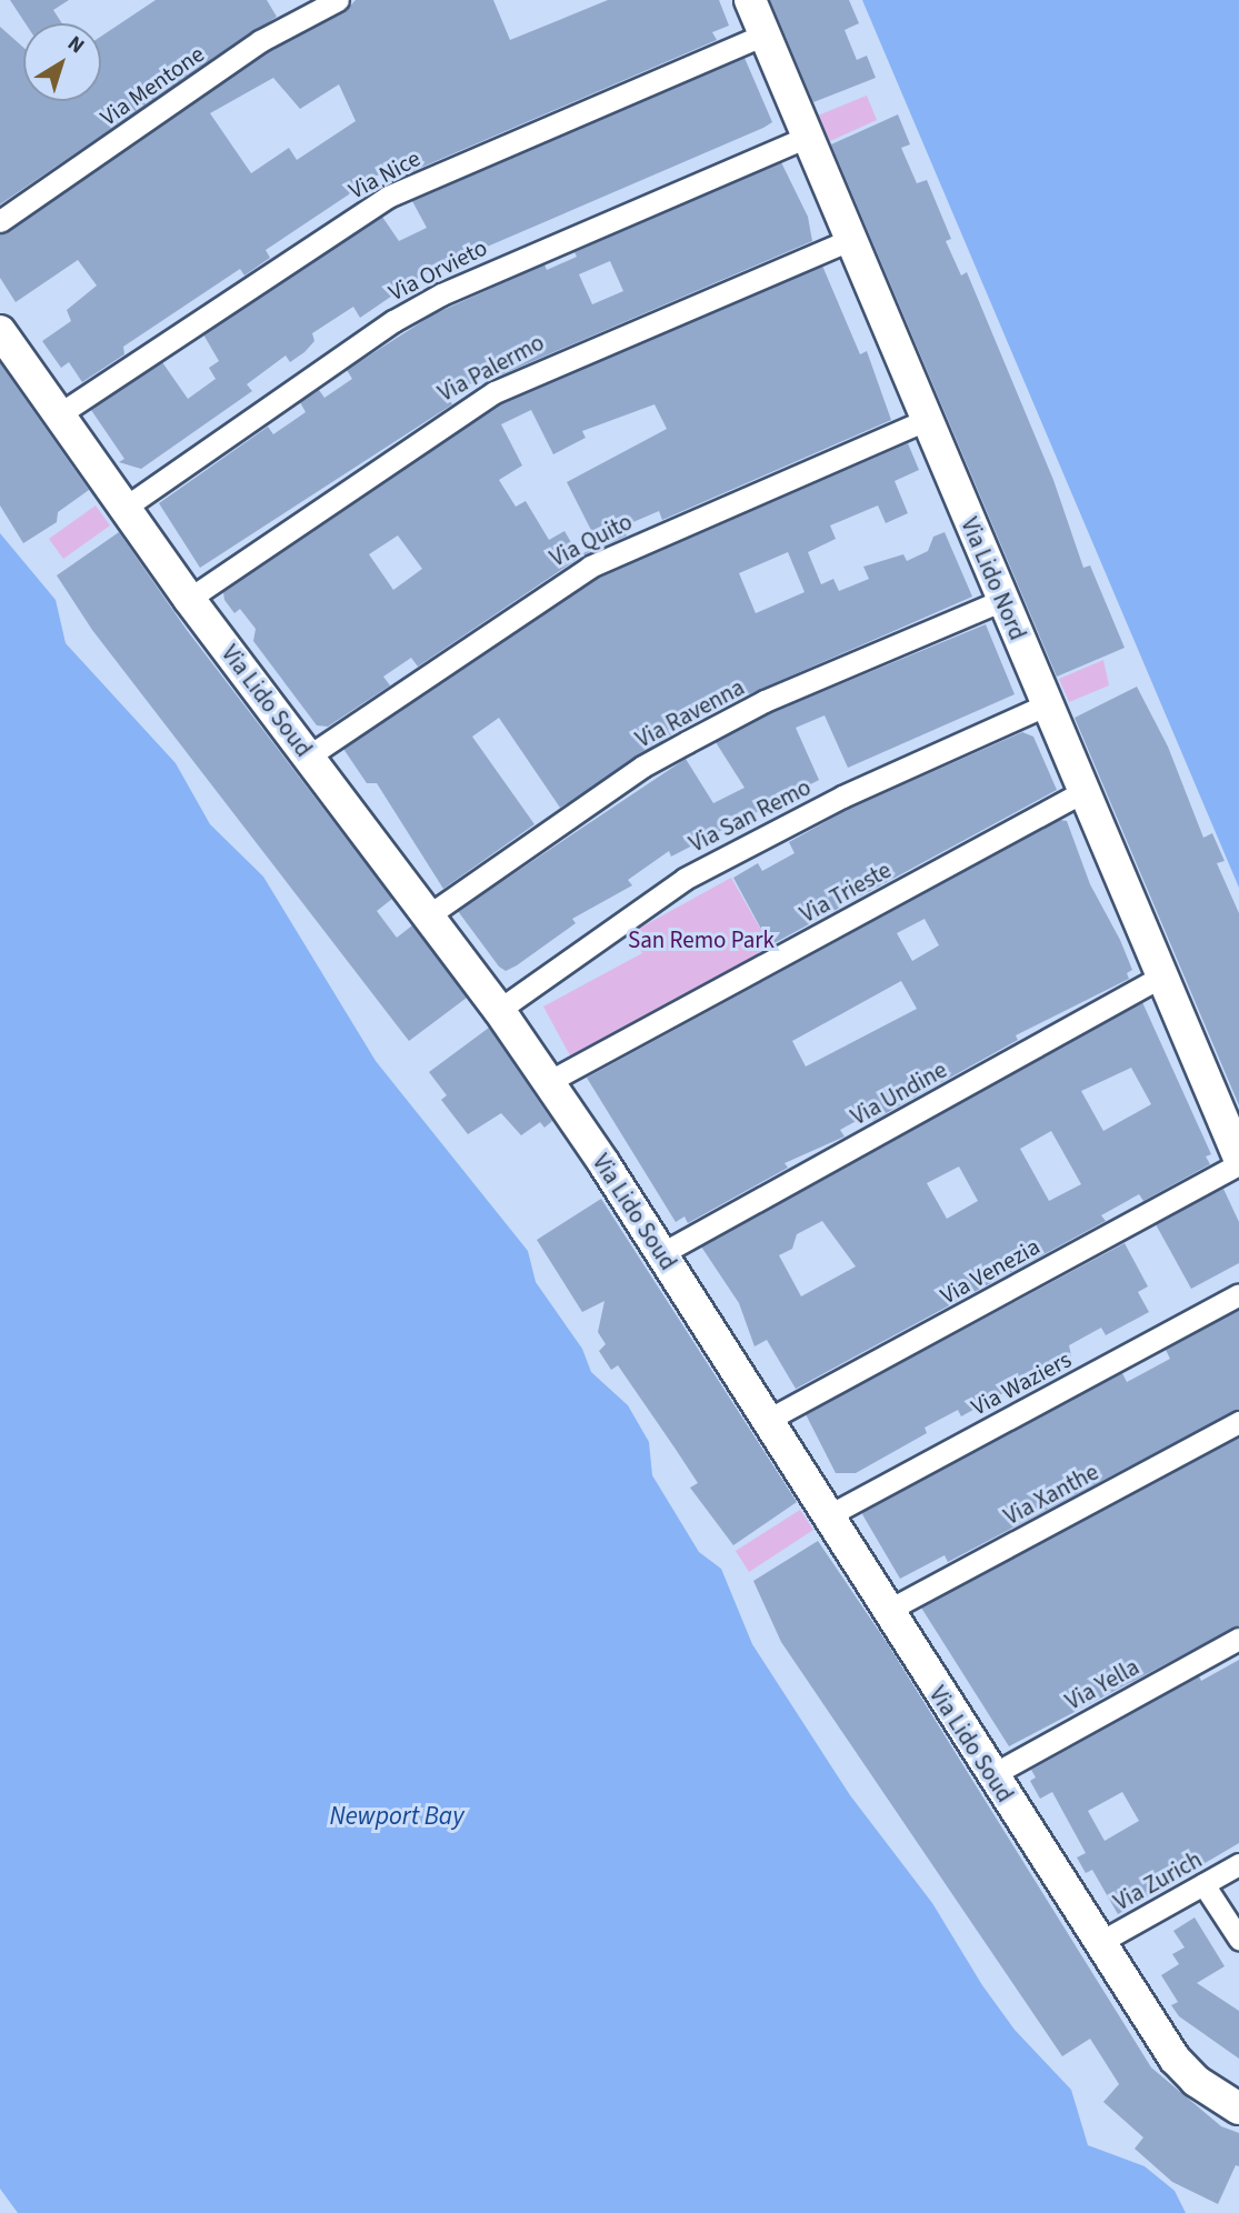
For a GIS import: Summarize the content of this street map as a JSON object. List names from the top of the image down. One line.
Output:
{"streets":{"street":["Via Mentone","Via Nice","Via Orvieto","Via Palermo","Via Quito","Via Lido Nord","Via Lido Soud","Via Ravenna","Via San Remo","Via Trieste","Via Undine","Via Venezia","Via Waziers","Via Xanthe","Via Yella","Via Zurich"]},"crossings":[["Via Nice","Via Lido Nord"],["Via Nice","Via Lido Soud"],["Via Orvieto","Via Lido Nord"],["Via Orvieto","Via Lido Soud"],["Via Palermo","Via Lido Nord"],["Via Palermo","Via Lido Soud"],["Via Quito","Via Lido Nord"],["Via Quito","Via Lido Soud"],["Via Lido Nord","Via Ravenna"],["Via Lido Nord","Via San Remo"],["Via Lido Nord","Via Trieste"],["Via Lido Nord","Via Undine"],["Via Lido Soud","Via Ravenna"],["Via Lido Soud","Via San Remo"],["Via Lido Soud","Via Trieste"],["Via Lido Soud","Via Undine"],["Via Lido Soud","Via Venezia"],["Via Lido Soud","Via Waziers"],["Via Lido Soud","Via Xanthe"],["Via Lido Soud","Via Yella"],["Via Lido Soud","Via Zurich"]],"water":["Newport Bay"],"parks":["San Remo Park"],"north":"top right"}
